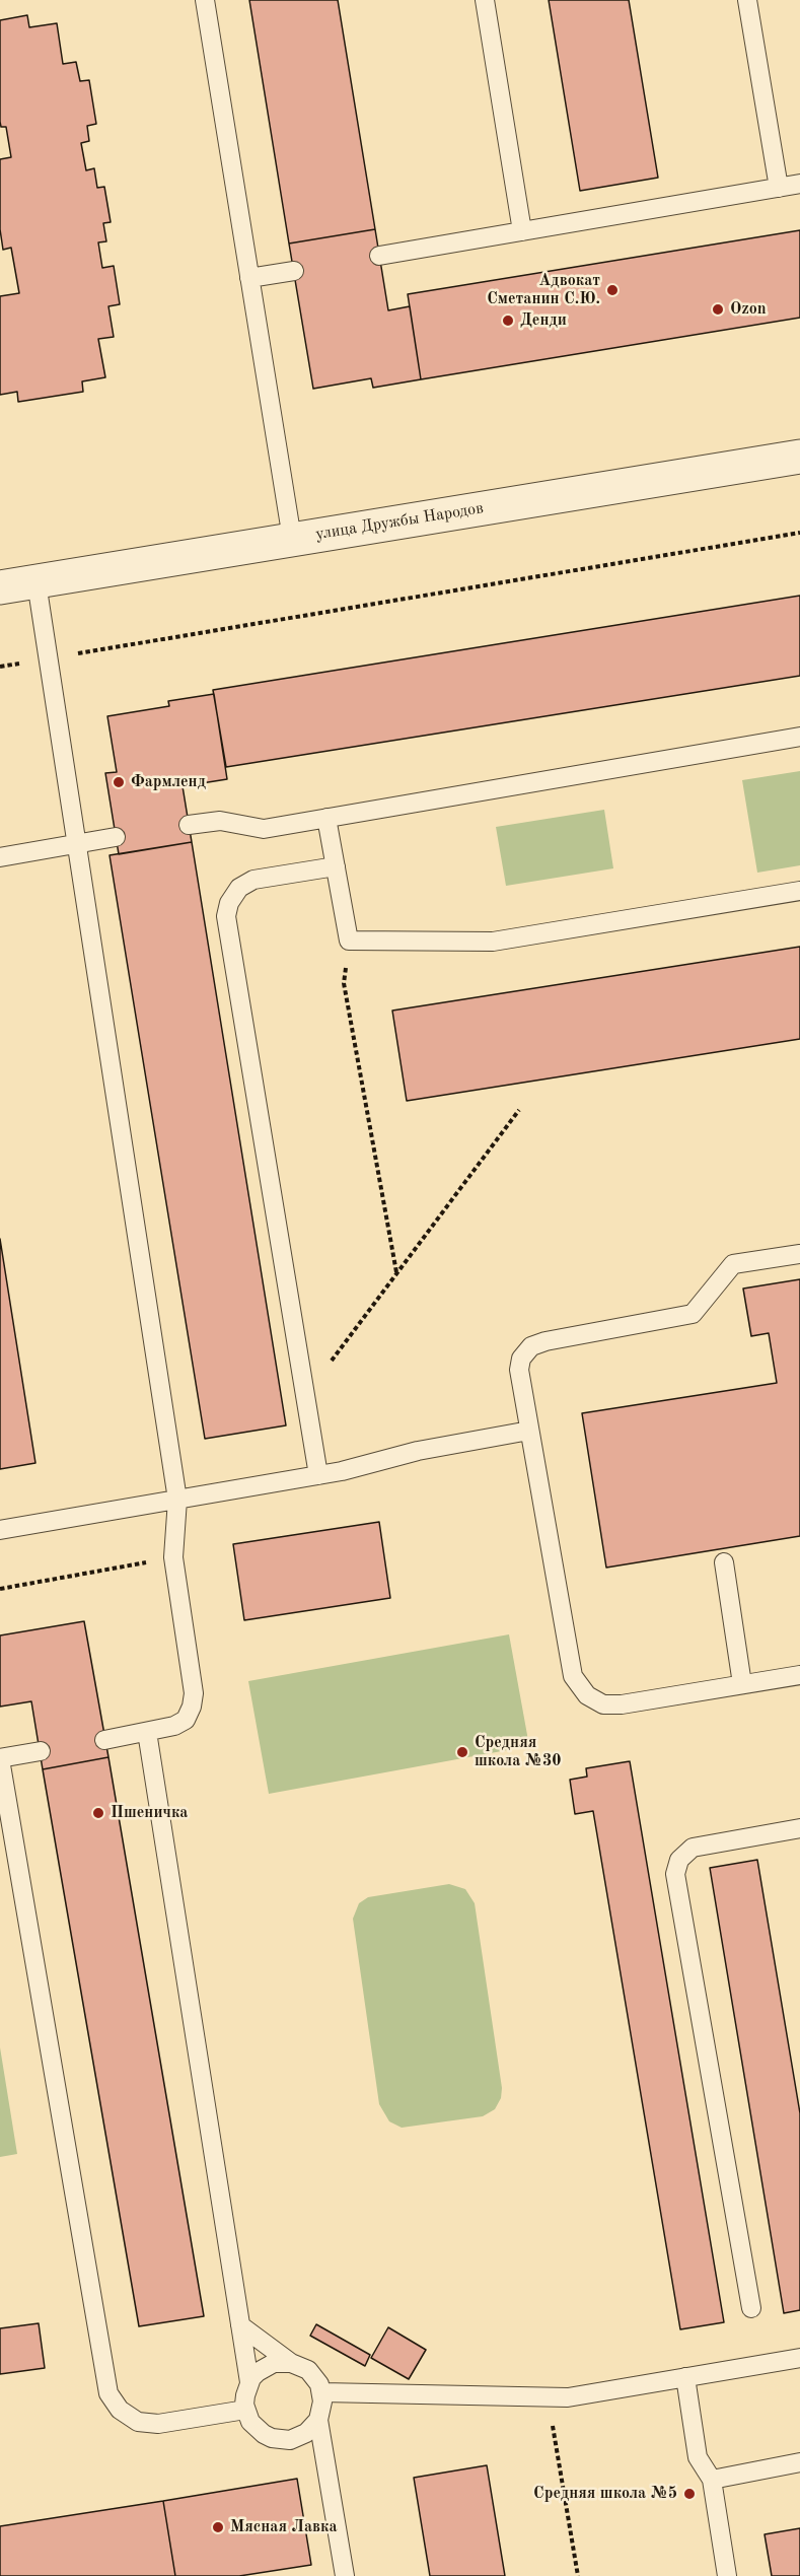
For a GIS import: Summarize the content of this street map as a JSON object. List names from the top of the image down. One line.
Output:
{"streets":{"street":["улица Дружбы Народов"]},"places":["Адвокат Сметанин С.Ю.","Ozon","Денди","Фармленд","Средняя школа №30","Пшеничка","Средняя школа №5","Мясная Лавка"]}
